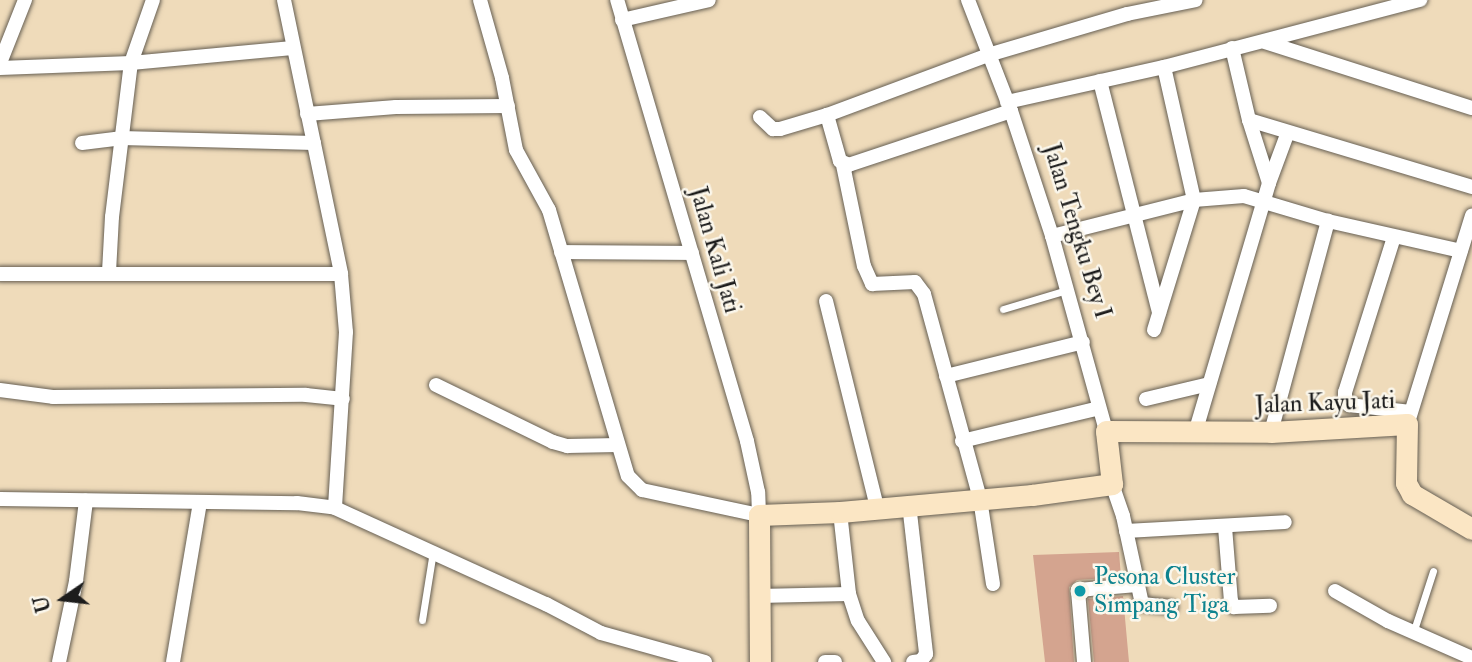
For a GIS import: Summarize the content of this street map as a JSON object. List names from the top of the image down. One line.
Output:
{"streets":{"street":["Jalan Tengku Bey I","Jalan Kali Jati","Jalan Kayu Jati"]},"crossings":[["Jalan Tengku Bey I","Jalan Kayu Jati"]],"places":["Pesona Cluster Simpang Tiga"],"north":"left"}
